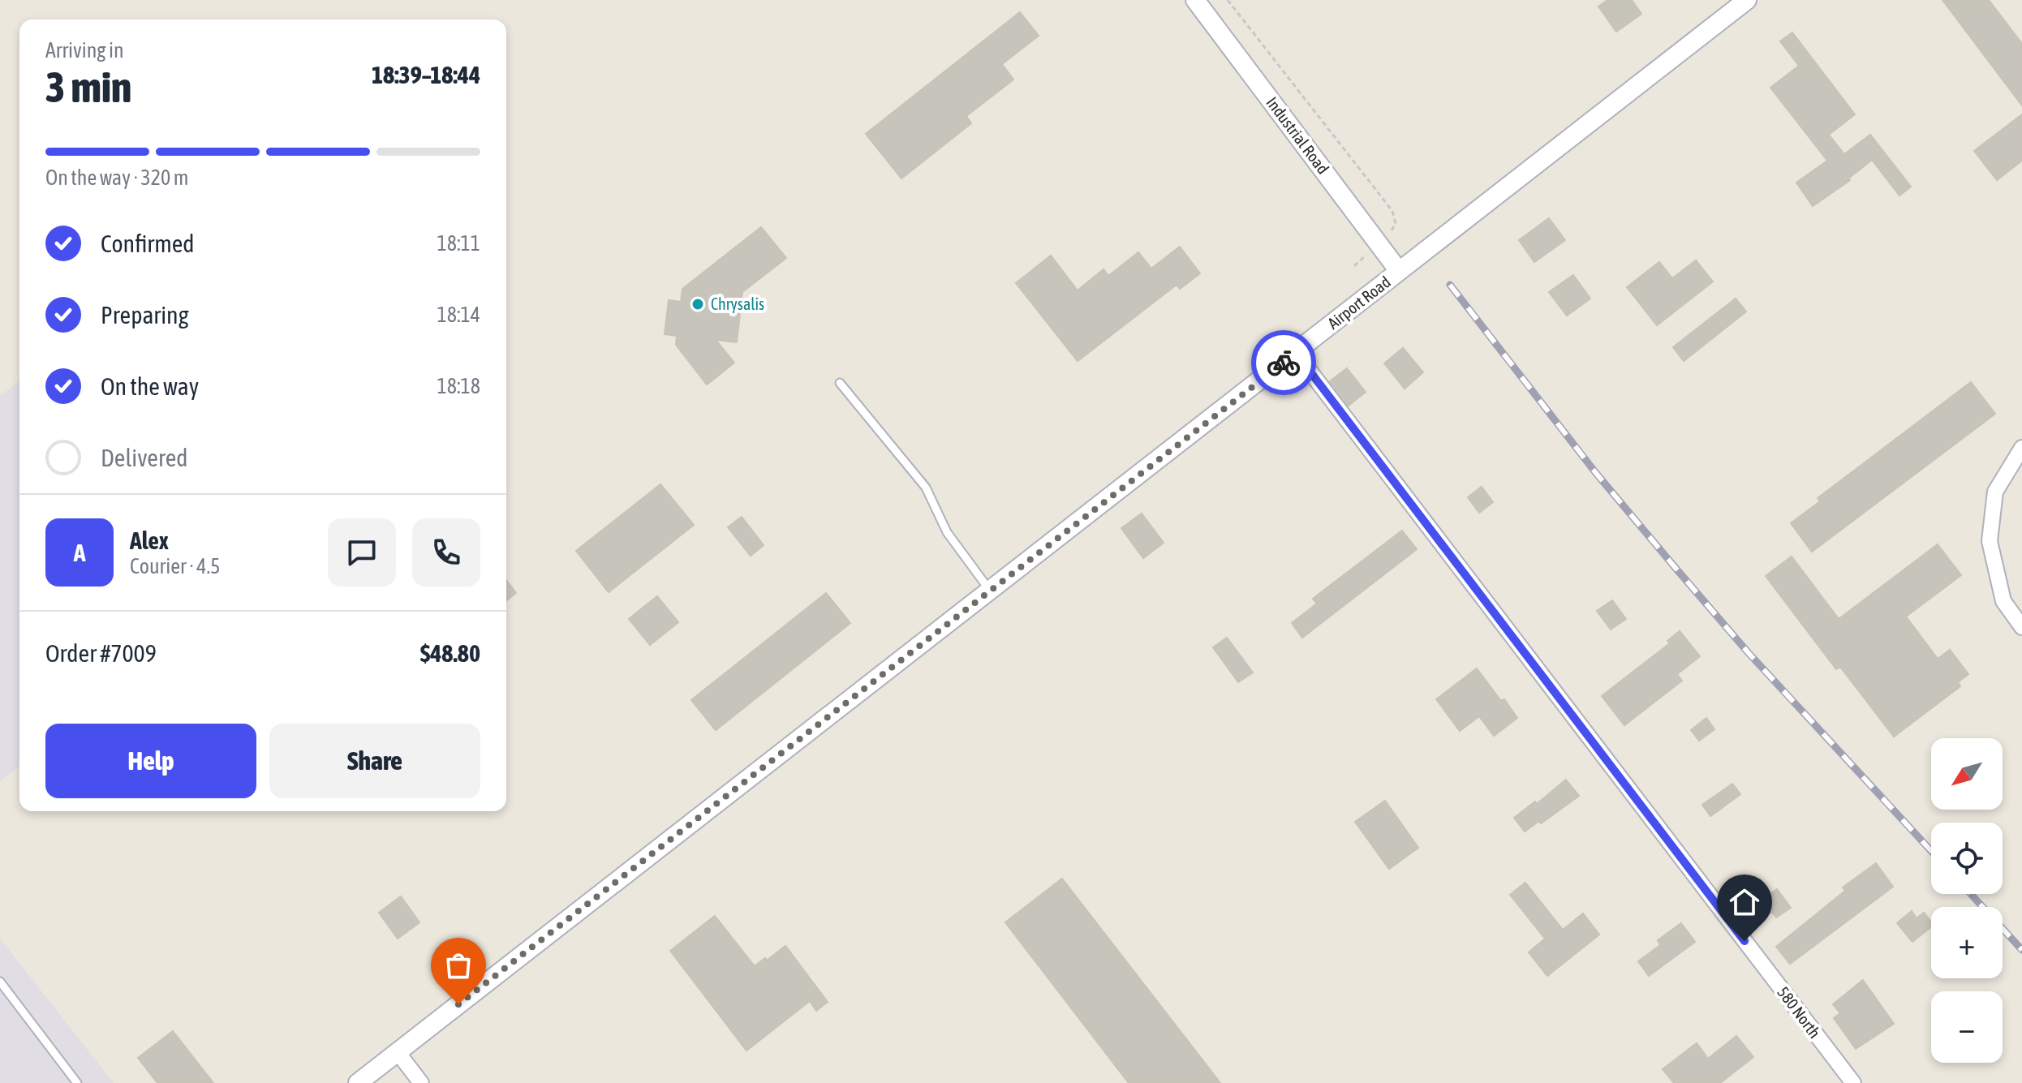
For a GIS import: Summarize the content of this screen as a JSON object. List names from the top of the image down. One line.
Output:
{"streets":{"street":["Industrial Road","Airport Road","580 North"]},"crossings":[["Industrial Road","Airport Road"],["Airport Road","580 North"]],"places":["Chrysalis"],"north":"bottom left","page":{"heading":["3 min","Arriving in","18:39–18:44"],"panel":["Alex","Courier · 4.5","Order #7009","$48.80"],"bar":"On the way · 320 m","list":[["Confirmed","18:11"],["Preparing","18:14"],["On the way","18:18"],"Delivered"],"round":"A","buttons":["Help","Share"],"map_buttons":["+","−"]}}
